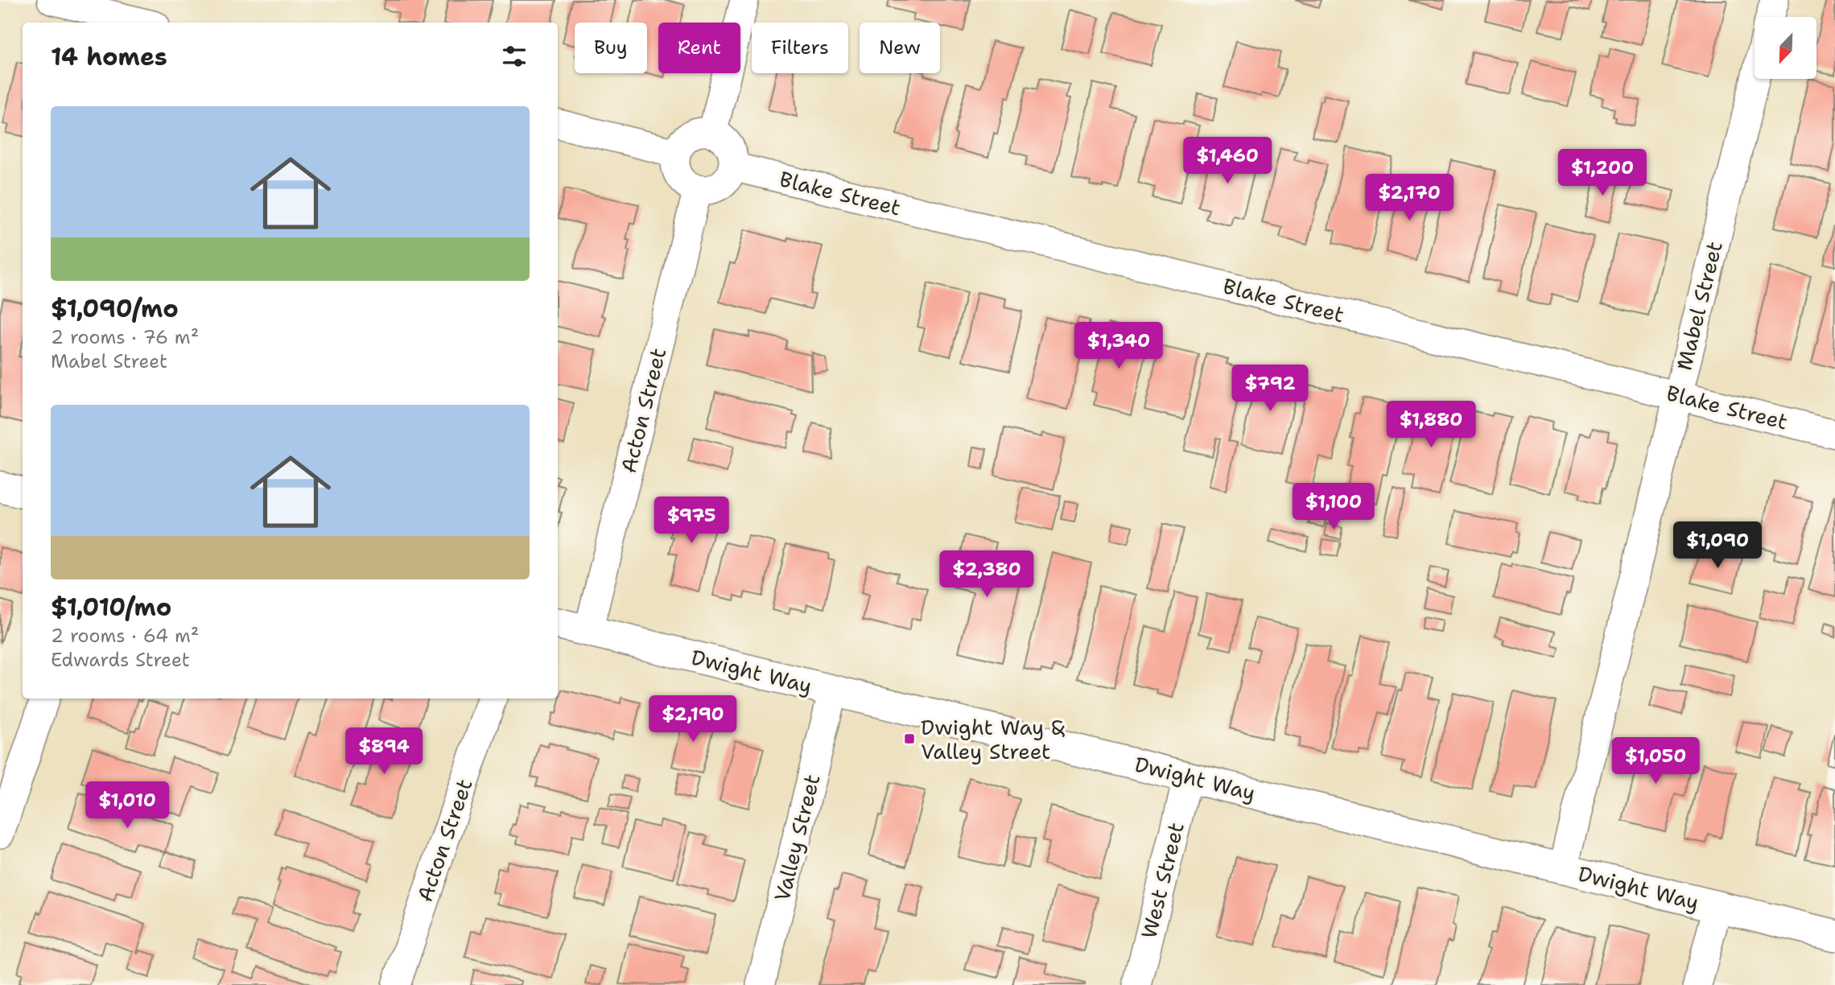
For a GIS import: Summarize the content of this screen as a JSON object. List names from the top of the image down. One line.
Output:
{"streets":{"street":["Blake Street","Mabel Street","Acton Street","Dwight Way","Valley Street","West Street"]},"crossings":[["Blake Street","Mabel Street"],["Blake Street","Acton Street"],["Mabel Street","Dwight Way"],["Acton Street","Dwight Way"],["Dwight Way","Valley Street"],["Dwight Way","West Street"]],"places":{"transit":["Dwight Way & Valley Street"]},"north":"bottom left","page":{"chip":["Buy","Rent","Filters","New"],"heading":"14 homes","list":[{"name":"$1,090/mo","note":"2 rooms · 76 m² · Mabel Street"},{"name":"$1,010/mo","note":"2 rooms · 64 m² · Edwards Street"}],"price":["$1,460","$1,200","$2,170","$1,340","$792","$1,880","$1,100","$975","$1,090","$2,380","$2,190","$894","$1,050","$1,010"]}}
